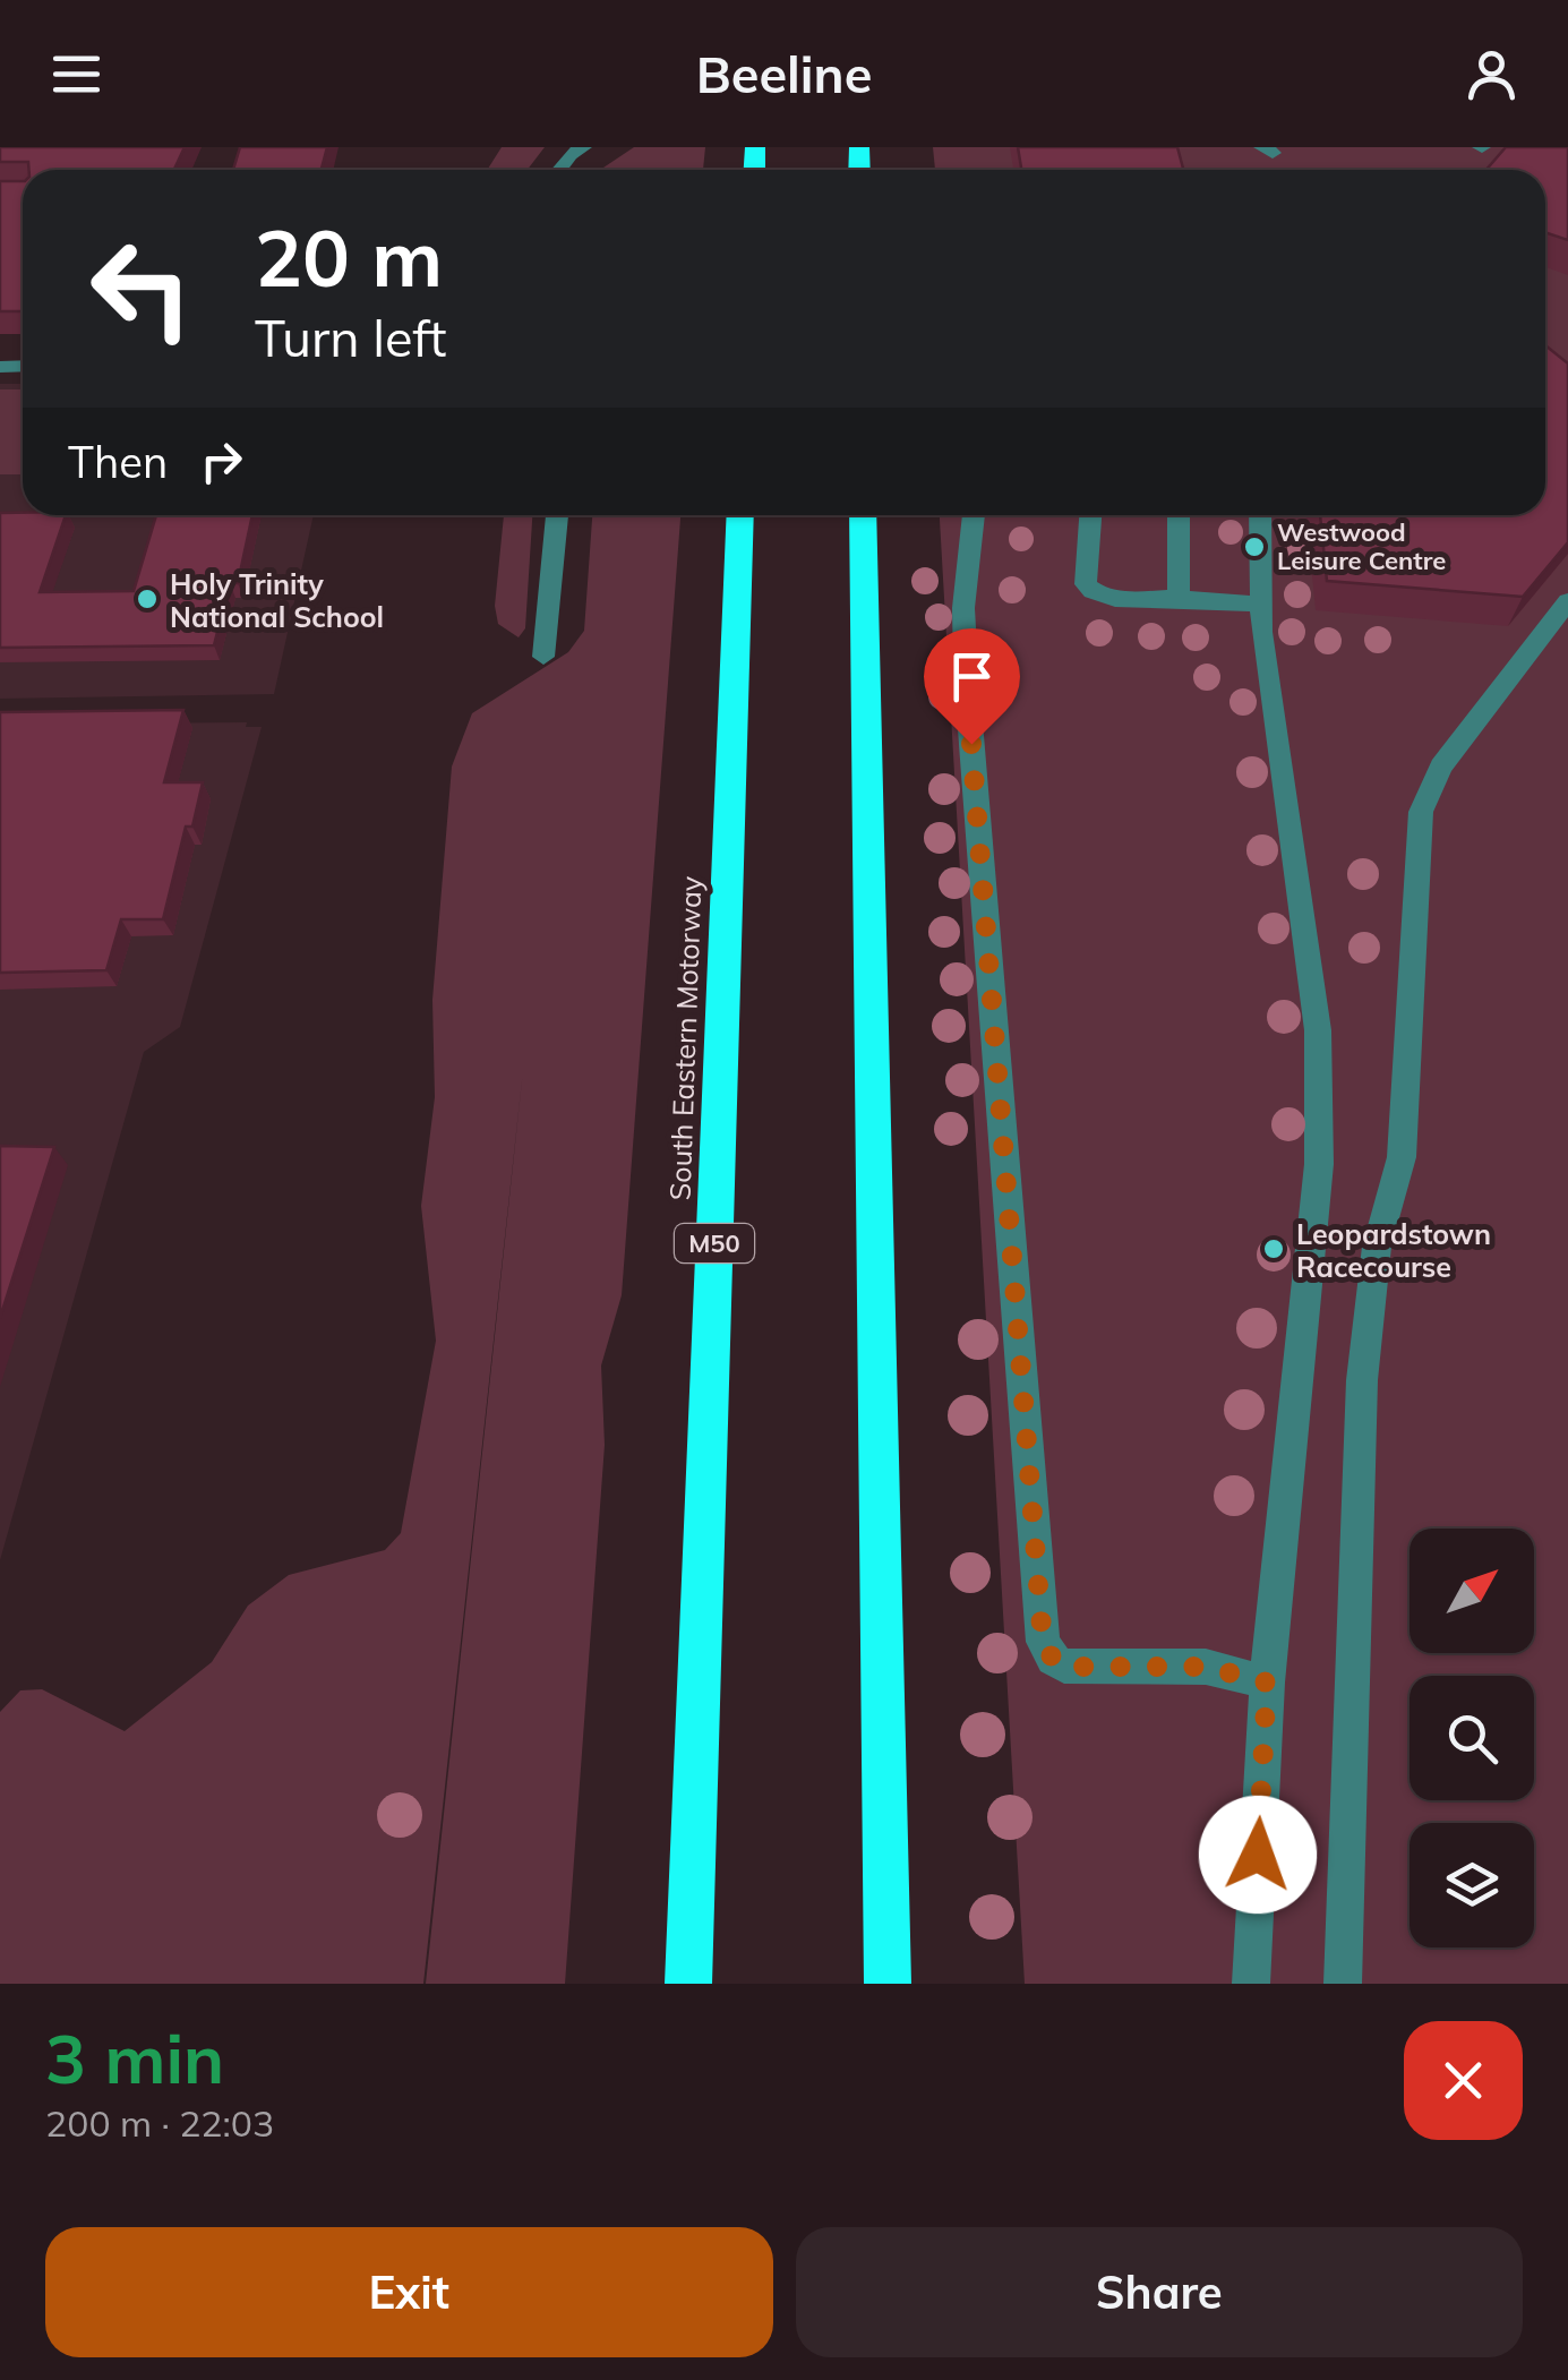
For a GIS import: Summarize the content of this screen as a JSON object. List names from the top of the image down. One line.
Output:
{"streets":{"highway":["South Eastern Motorway","M50"]},"places":["Westwood Leisure Centre","Holy Trinity National School","Leopardstown Racecourse"],"north":"top right","page":{"header":"Beeline","turn":["20 m","Turn left"],"then":"Then","heading":["3 min","200 m · 22:03"],"buttons":["Exit","Share"]}}
